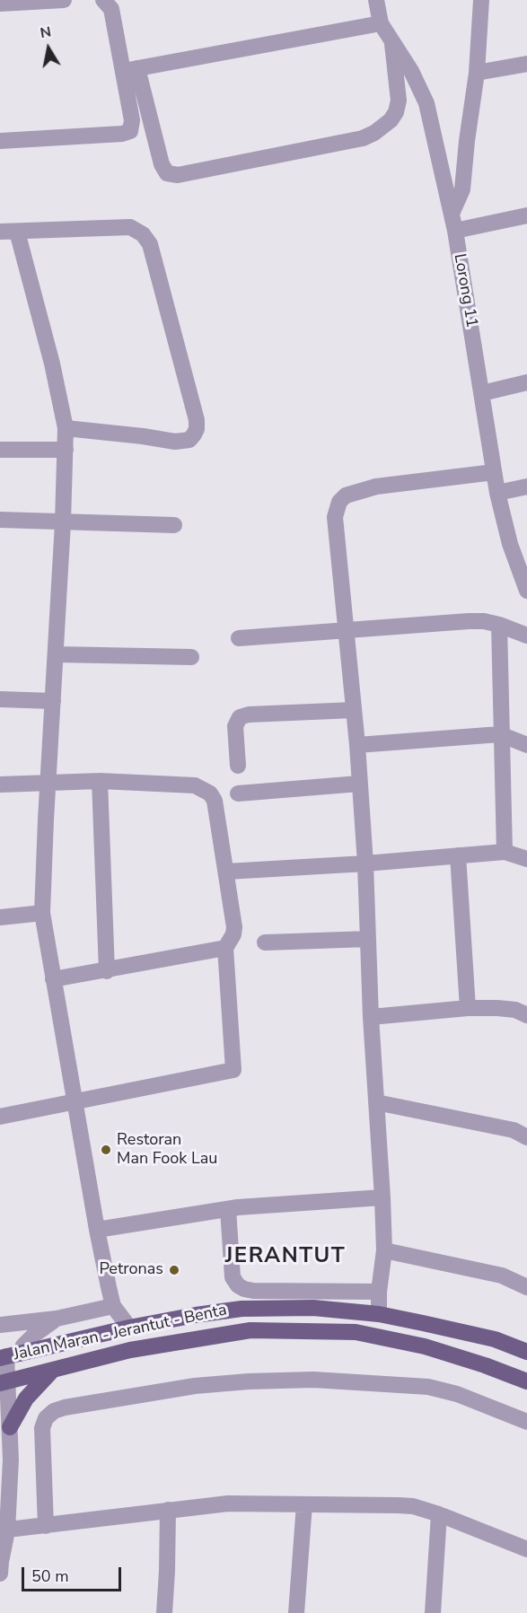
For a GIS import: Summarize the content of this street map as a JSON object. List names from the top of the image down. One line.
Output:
{"streets":{"main road":["Jalan Maran - Jerantut - Benta"],"street":["Lorong 11"]},"districts":["JERANTUT"],"places":["Restoran Man Fook Lau","Petronas"],"scale_bar":"50 m","north":"top"}
